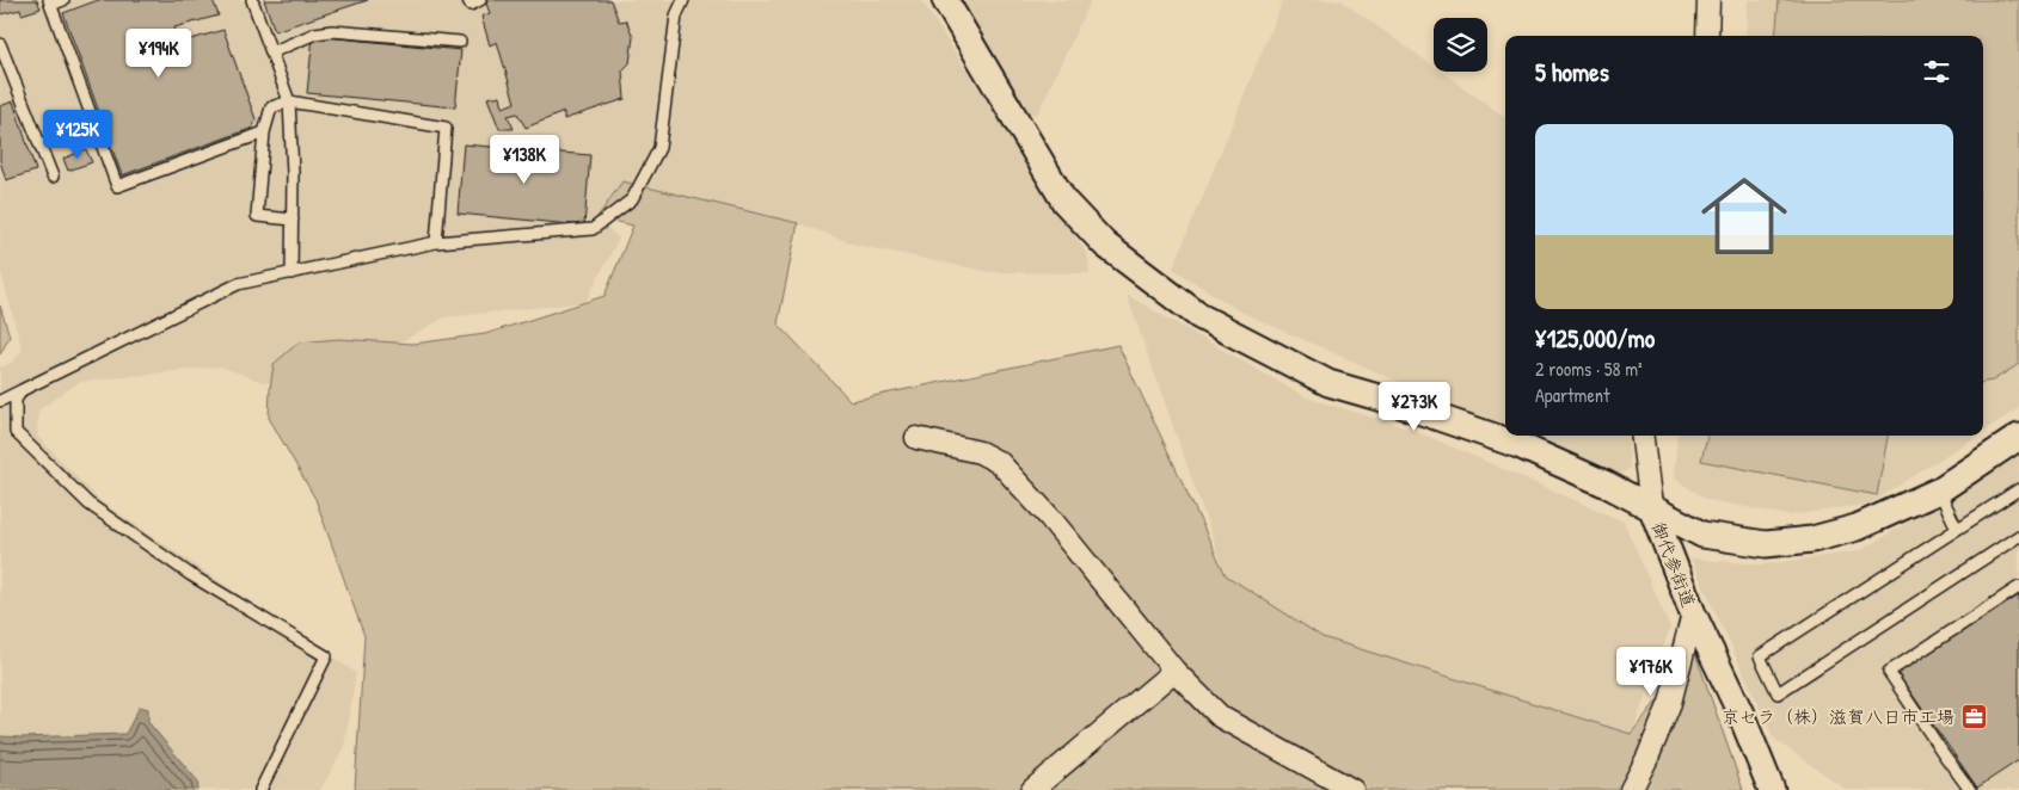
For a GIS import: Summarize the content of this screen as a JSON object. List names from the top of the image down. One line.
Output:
{"streets":{"street":["御代参街道"]},"places":{"office":["京セラ（株）滋賀八日市工場"]},"page":{"price":["¥194K","¥125K","¥138K","¥273K","¥176K"],"heading":"5 homes","list":[{"name":"¥125,000/mo","note":"2 rooms · 58 m² · Apartment"}]}}
